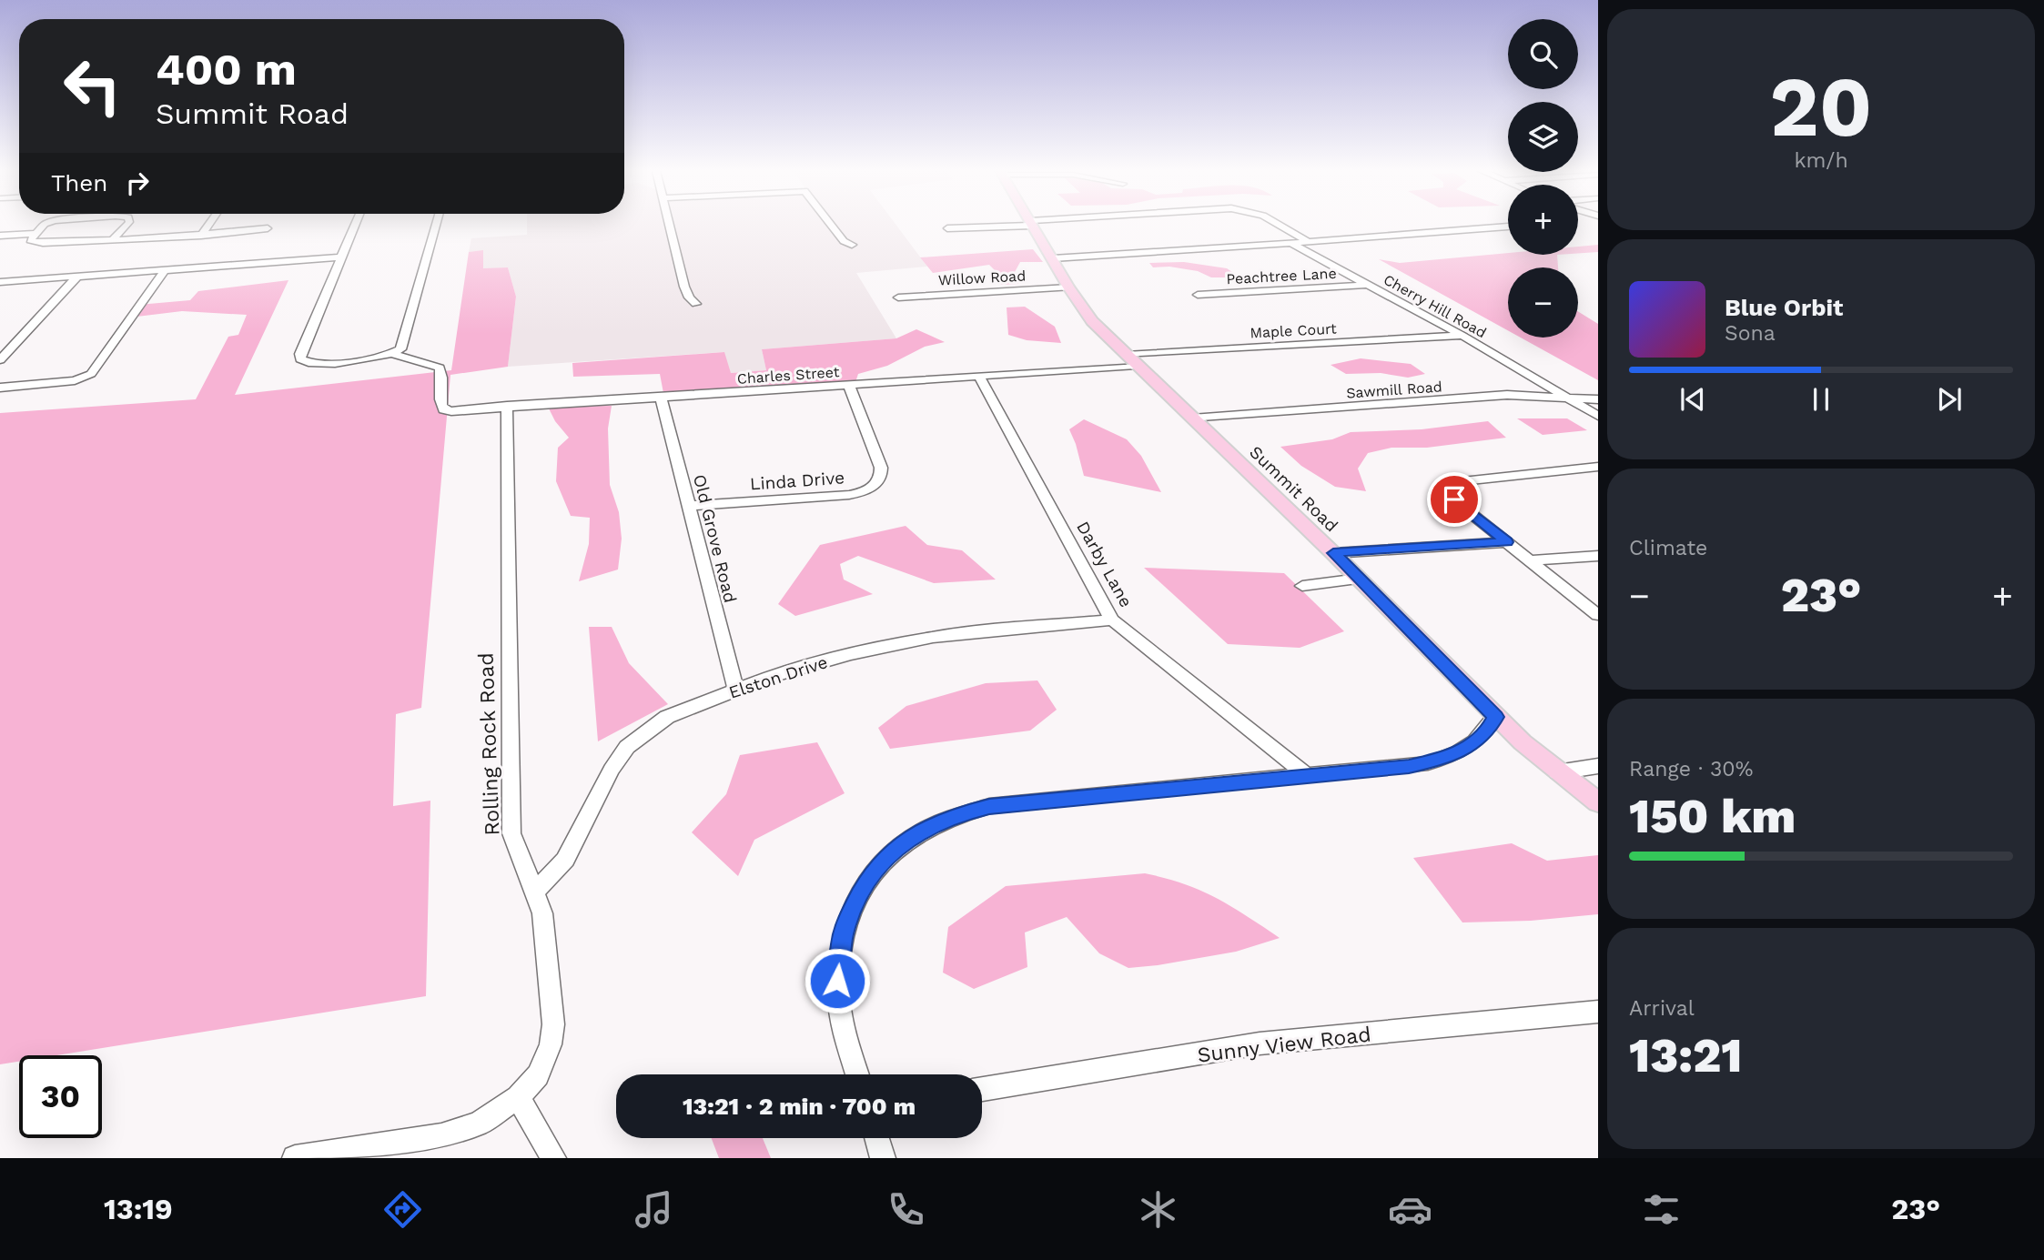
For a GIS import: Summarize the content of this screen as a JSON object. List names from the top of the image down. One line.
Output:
{"streets":{"main road":["Summit Road"],"street":["Peachtree Lane","Willow Road","Cherry Hill Road","Maple Court","Charles Street","Sawmill Road","Linda Drive","Old Grove Road","Darby Lane","Elston Drive","Rolling Rock Road","Sunny View Road"]},"crossings":[["Peachtree Lane","Cherry Hill Road"],["Willow Road","Summit Road"],["Cherry Hill Road","Maple Court"],["Cherry Hill Road","Sawmill Road"],["Maple Court","Charles Street"],["Maple Court","Summit Road"],["Charles Street","Linda Drive"],["Charles Street","Summit Road"],["Charles Street","Old Grove Road"],["Charles Street","Darby Lane"],["Charles Street","Rolling Rock Road"],["Sawmill Road","Summit Road"],["Linda Drive","Old Grove Road"],["Old Grove Road","Elston Drive"],["Darby Lane","Elston Drive"],["Elston Drive","Rolling Rock Road"]],"page":{"tile":[["20","km/h"],"Climate",["Range · 30%","150 km"],["Arrival","13:21"]],"map_buttons":["+","−"],"turn":["400 m","Summit Road"],"then":"Then","song":["Blue Orbit","Sona"],"heat":["−","23°","+"],"limit":"30","trip":"13:21 · 2 min · 700 m","tabs":["13:19","23°"]}}
